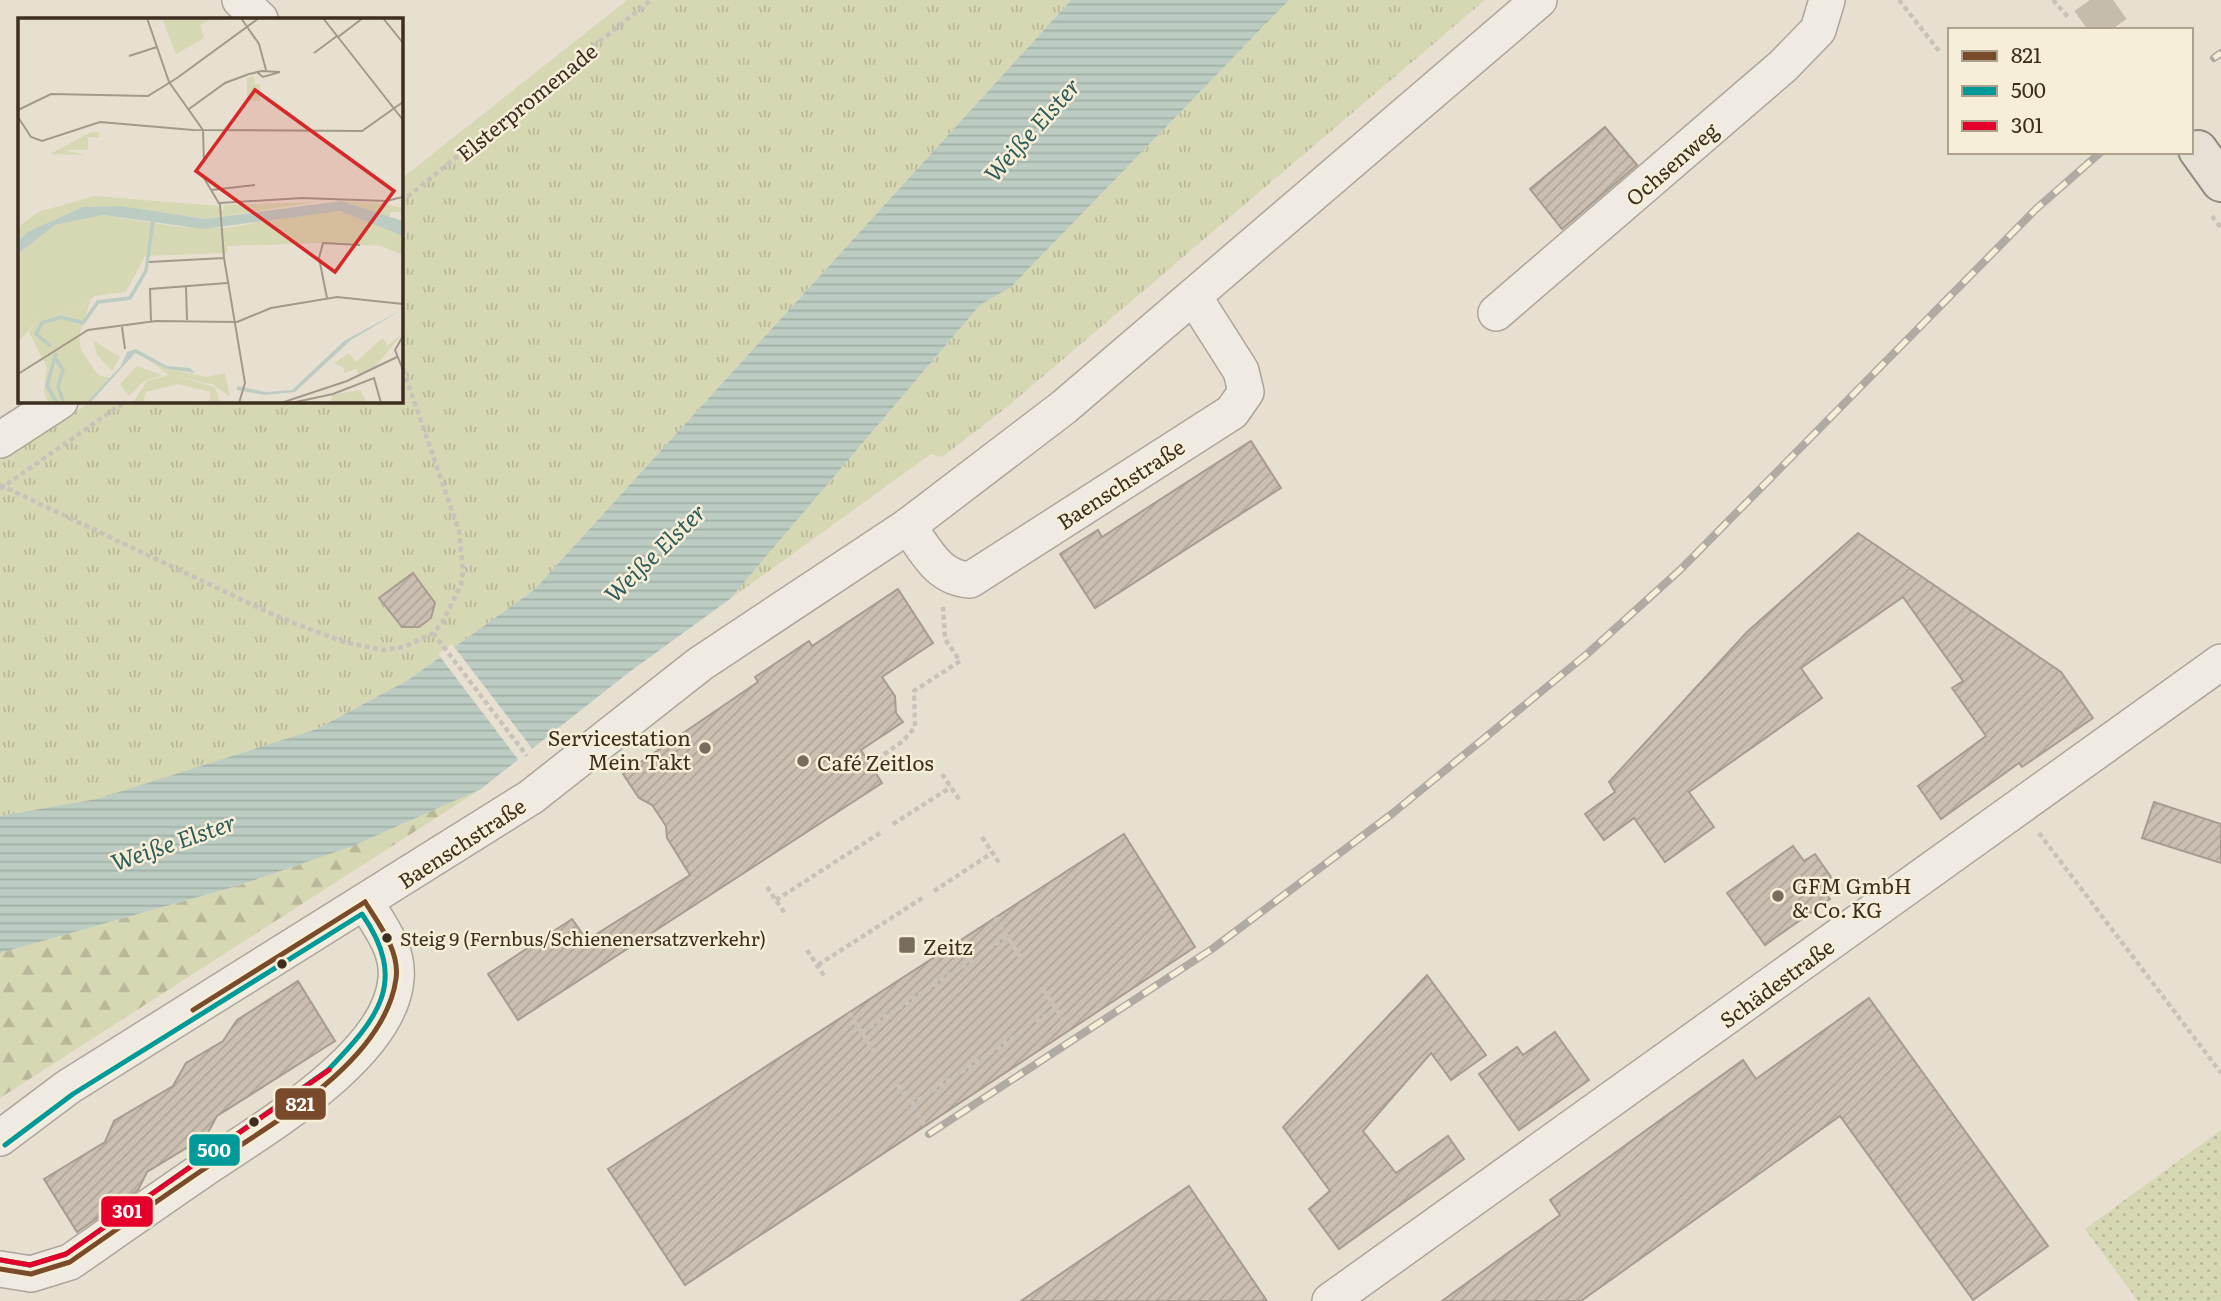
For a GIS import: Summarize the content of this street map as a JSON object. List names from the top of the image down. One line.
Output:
{"streets":{"street":["Ochsenweg","Baenschstraße","Schädestraße"],"path":["Elsterpromenade"]},"water":["Weiße Elster"],"places":{"other":["Servicestation Mein Takt","Café Zeitlos","GFM GmbH & Co. KG","Steig 9 (Fernbus/Schienenersatzverkehr)"],"transit":["Zeitz"]},"lines":["transit line 821","transit line 500","transit line 301"],"legend":["821","500","301"]}
